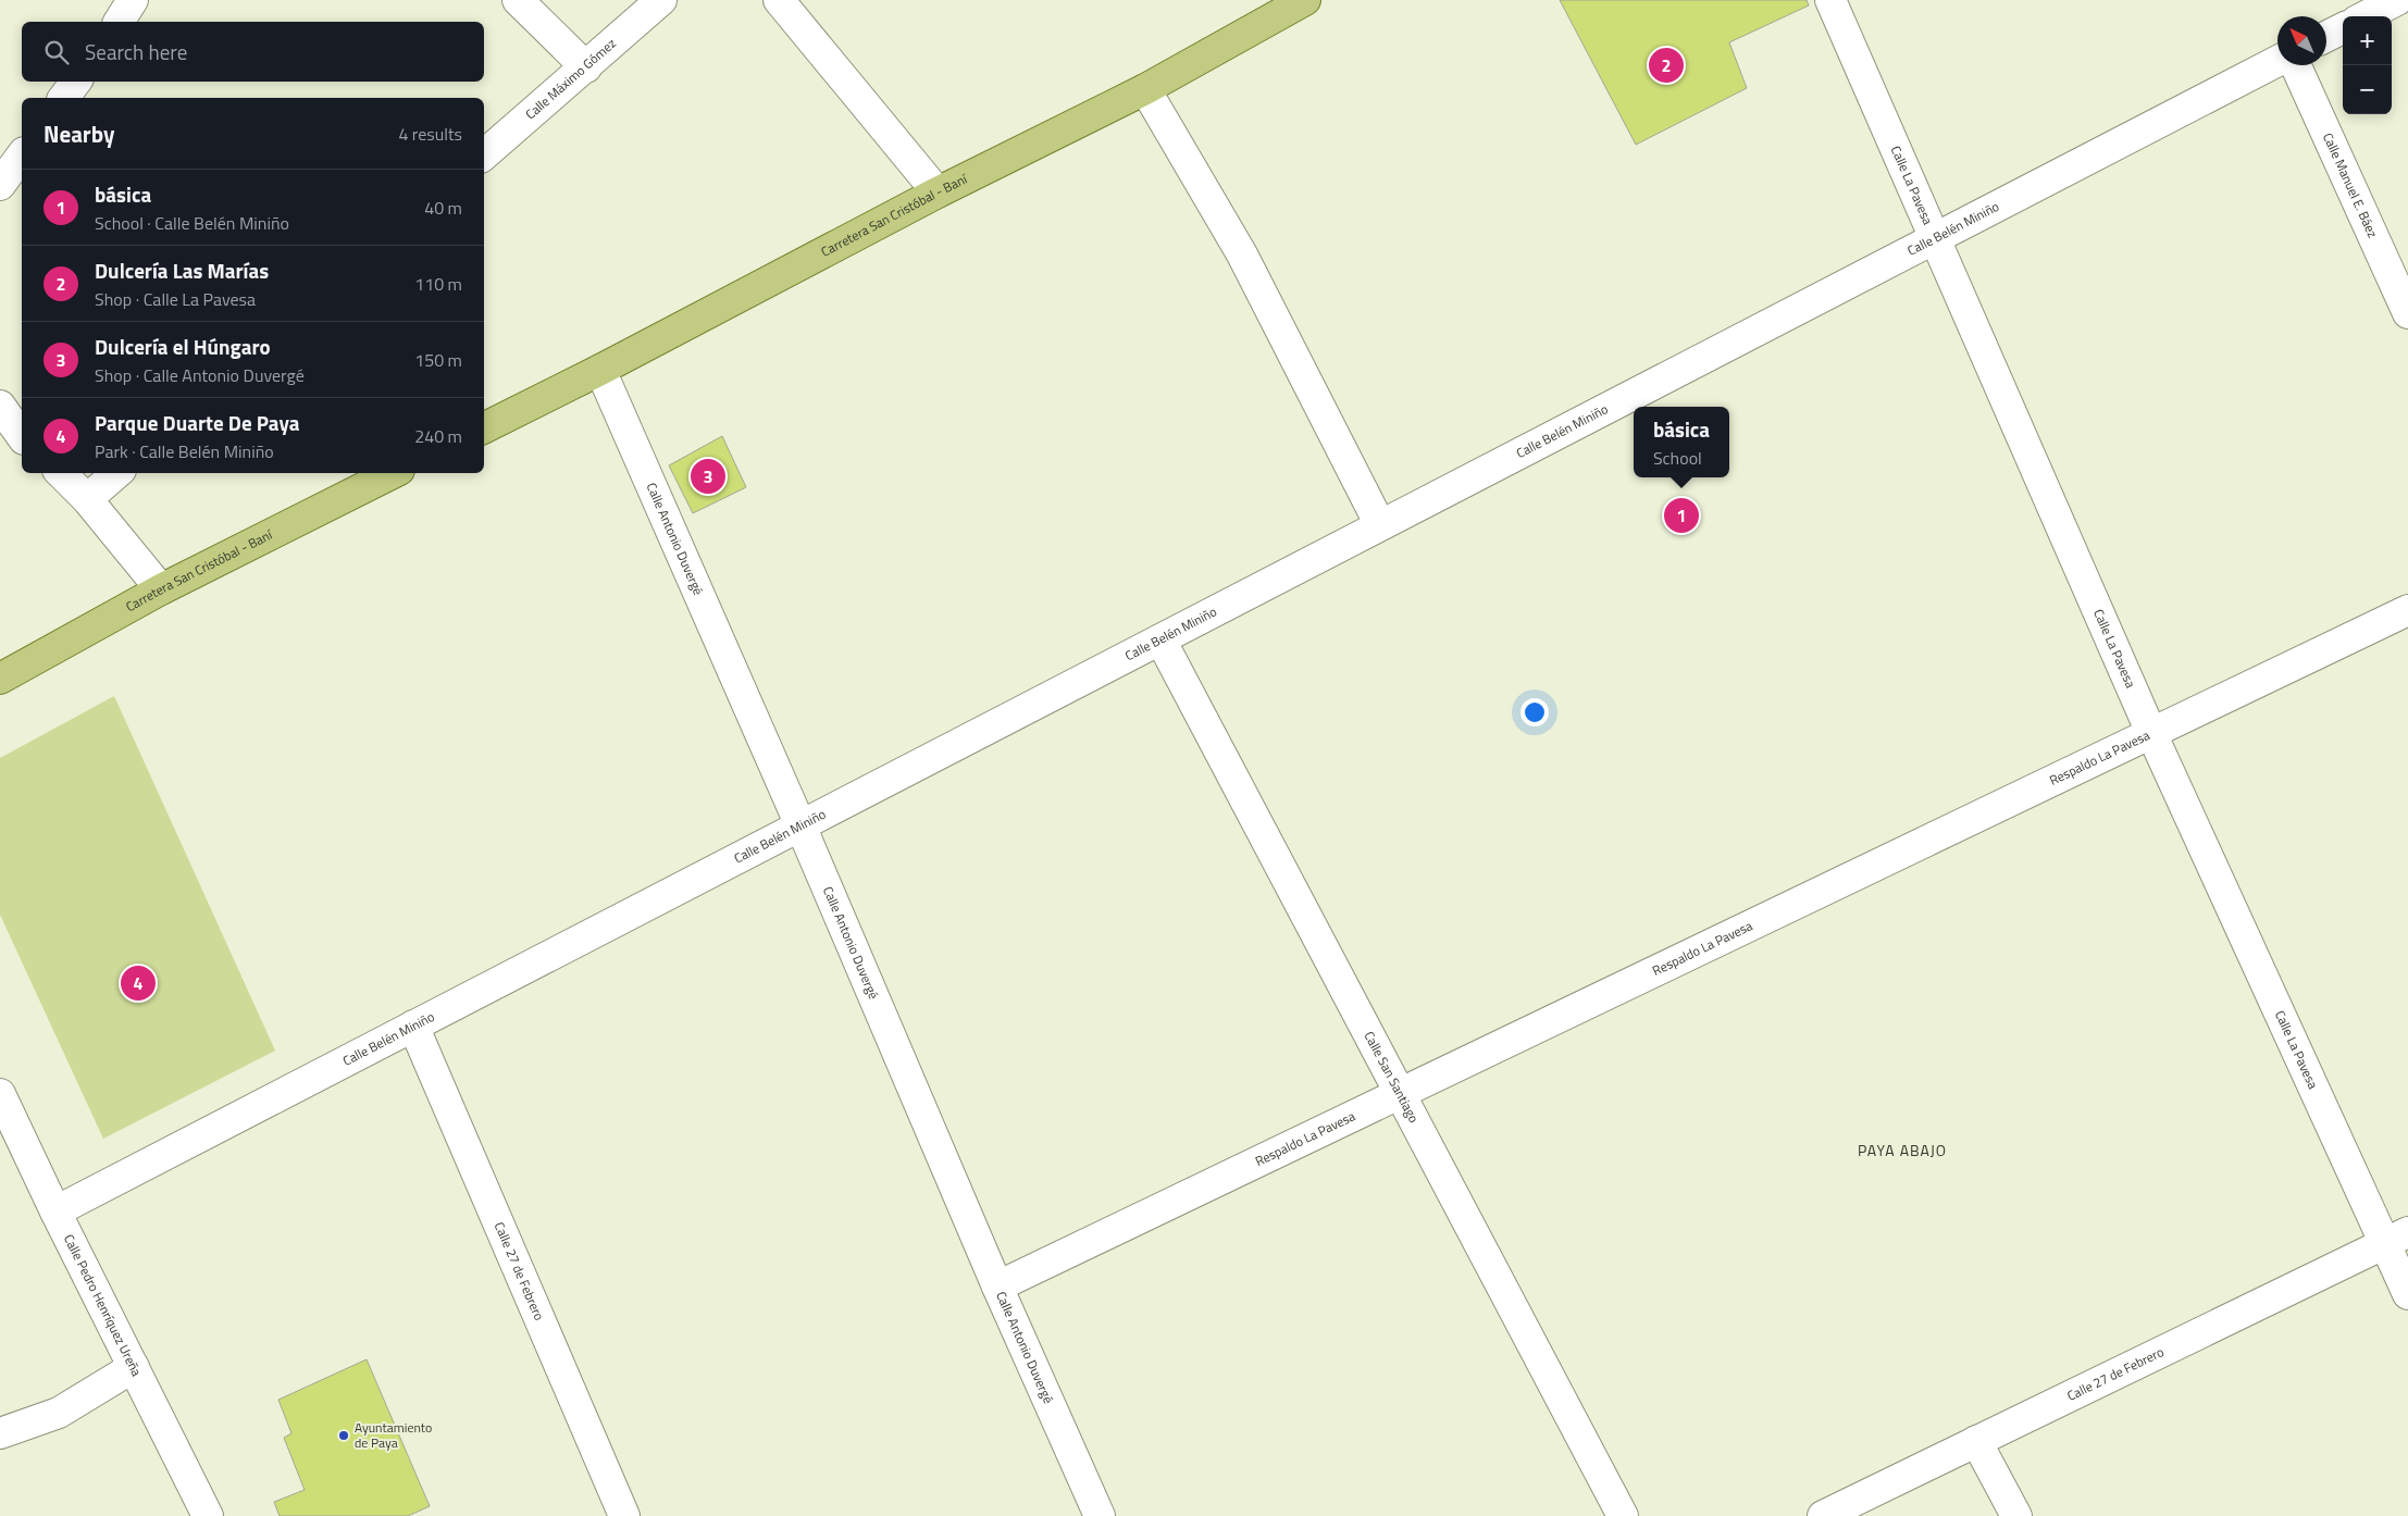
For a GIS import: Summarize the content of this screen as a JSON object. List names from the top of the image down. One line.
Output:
{"streets":{"main road":["Carretera San Cristóbal - Baní"],"street":["Calle Máximo Gómez","Calle Manuel E. Báez","Calle La Pavesa","Calle Belén Miniño","Calle Antonio Duvergé","Respaldo La Pavesa","Calle San Santiago","Calle 27 de Febrero","Calle Pedro Henríquez Ureña"]},"crossings":[["Calle La Pavesa","Calle Belén Miniño"],["Calle La Pavesa","Respaldo La Pavesa"],["Calle La Pavesa","Calle 27 de Febrero"],["Carretera San Cristóbal - Baní","Calle Antonio Duvergé"],["Calle Belén Miniño","Calle Antonio Duvergé"],["Calle Belén Miniño","Calle San Santiago"],["Calle Belén Miniño","Calle 27 de Febrero"],["Calle Belén Miniño","Calle Pedro Henríquez Ureña"],["Calle Antonio Duvergé","Respaldo La Pavesa"],["Respaldo La Pavesa","Calle San Santiago"]],"districts":["PAYA ABAJO"],"places":["Ayuntamiento de Paya"],"north":"top left","page":{"map_buttons":["+","−"],"search":"Search here","pins":["2","3","1","4"],"heading":["Nearby","4 results"],"list":[{"mark":"1","name":"básica","note":"School · Calle Belén Miniño","value":"40 m"},{"mark":"2","name":"Dulcería Las Marías","note":"Shop · Calle La Pavesa","value":"110 m"},{"mark":"3","name":"Dulcería el Húngaro","note":"Shop · Calle Antonio Duvergé","value":"150 m"},{"mark":"4","name":"Parque Duarte De Paya","note":"Park · Calle Belén Miniño","value":"240 m"}],"popup":["básica","School"]}}
